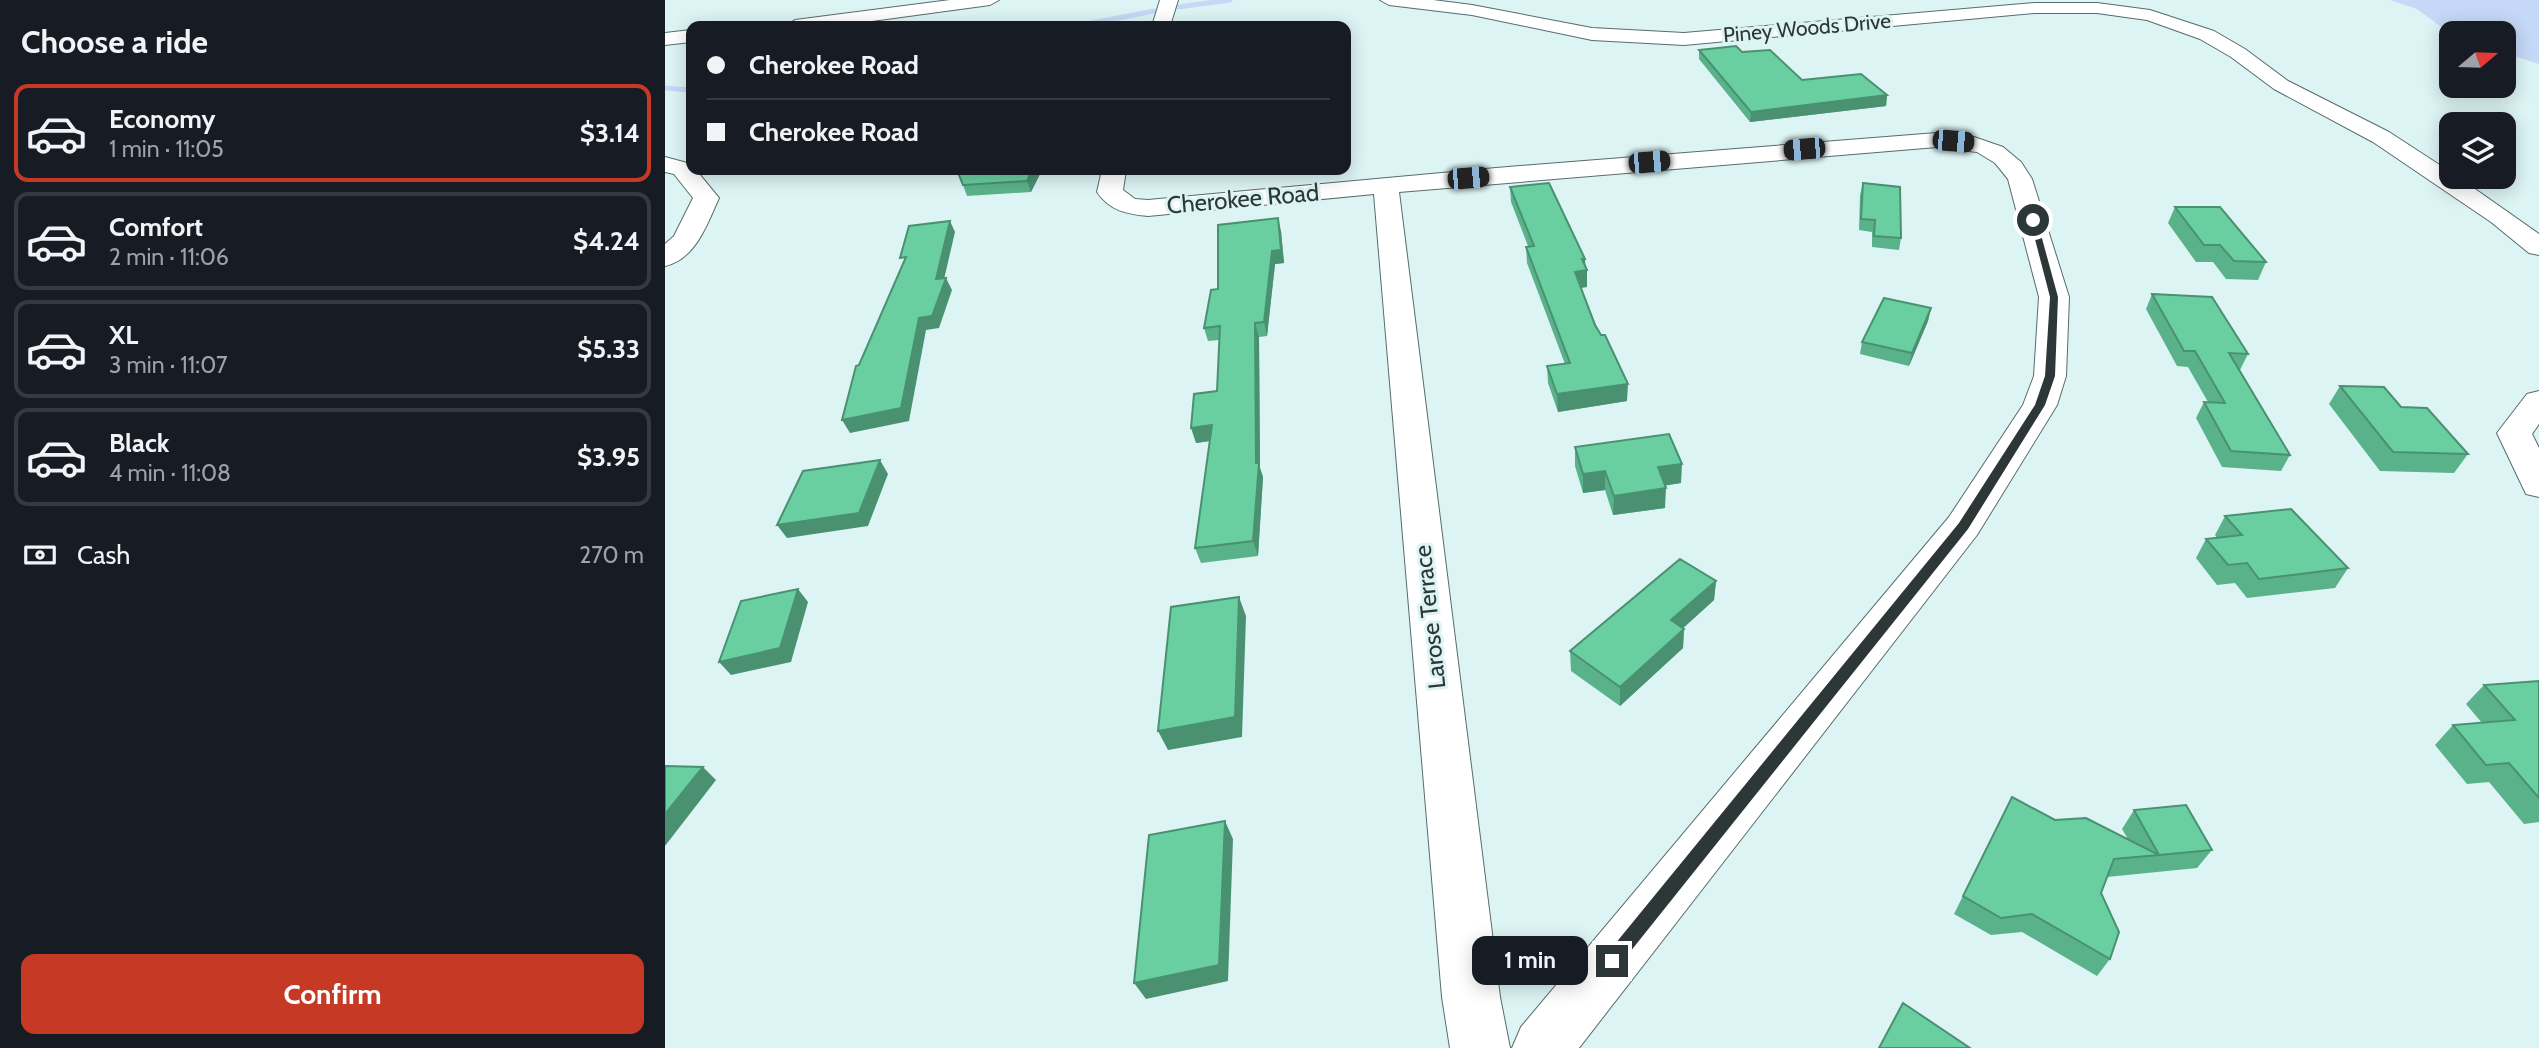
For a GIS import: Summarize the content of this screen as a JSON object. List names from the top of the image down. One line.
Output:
{"streets":{"street":["Piney Woods Drive","Cherokee Road","Larose Terrace"]},"crossings":[["Cherokee Road","Larose Terrace"]],"north":"right","page":{"heading":"Choose a ride","banner":["Cherokee Road","Cherokee Road"],"list":[{"name":"Economy","note":"1 min · 11:05","value":"$3.14"},{"name":"Comfort","note":"2 min · 11:06","value":"$4.24"},{"name":"XL","note":"3 min · 11:07","value":"$5.33"},{"name":"Black","note":"4 min · 11:08","value":"$3.95"}],"pay":["Cash","270 m"],"bubble":"1 min","buttons":"Confirm"}}
